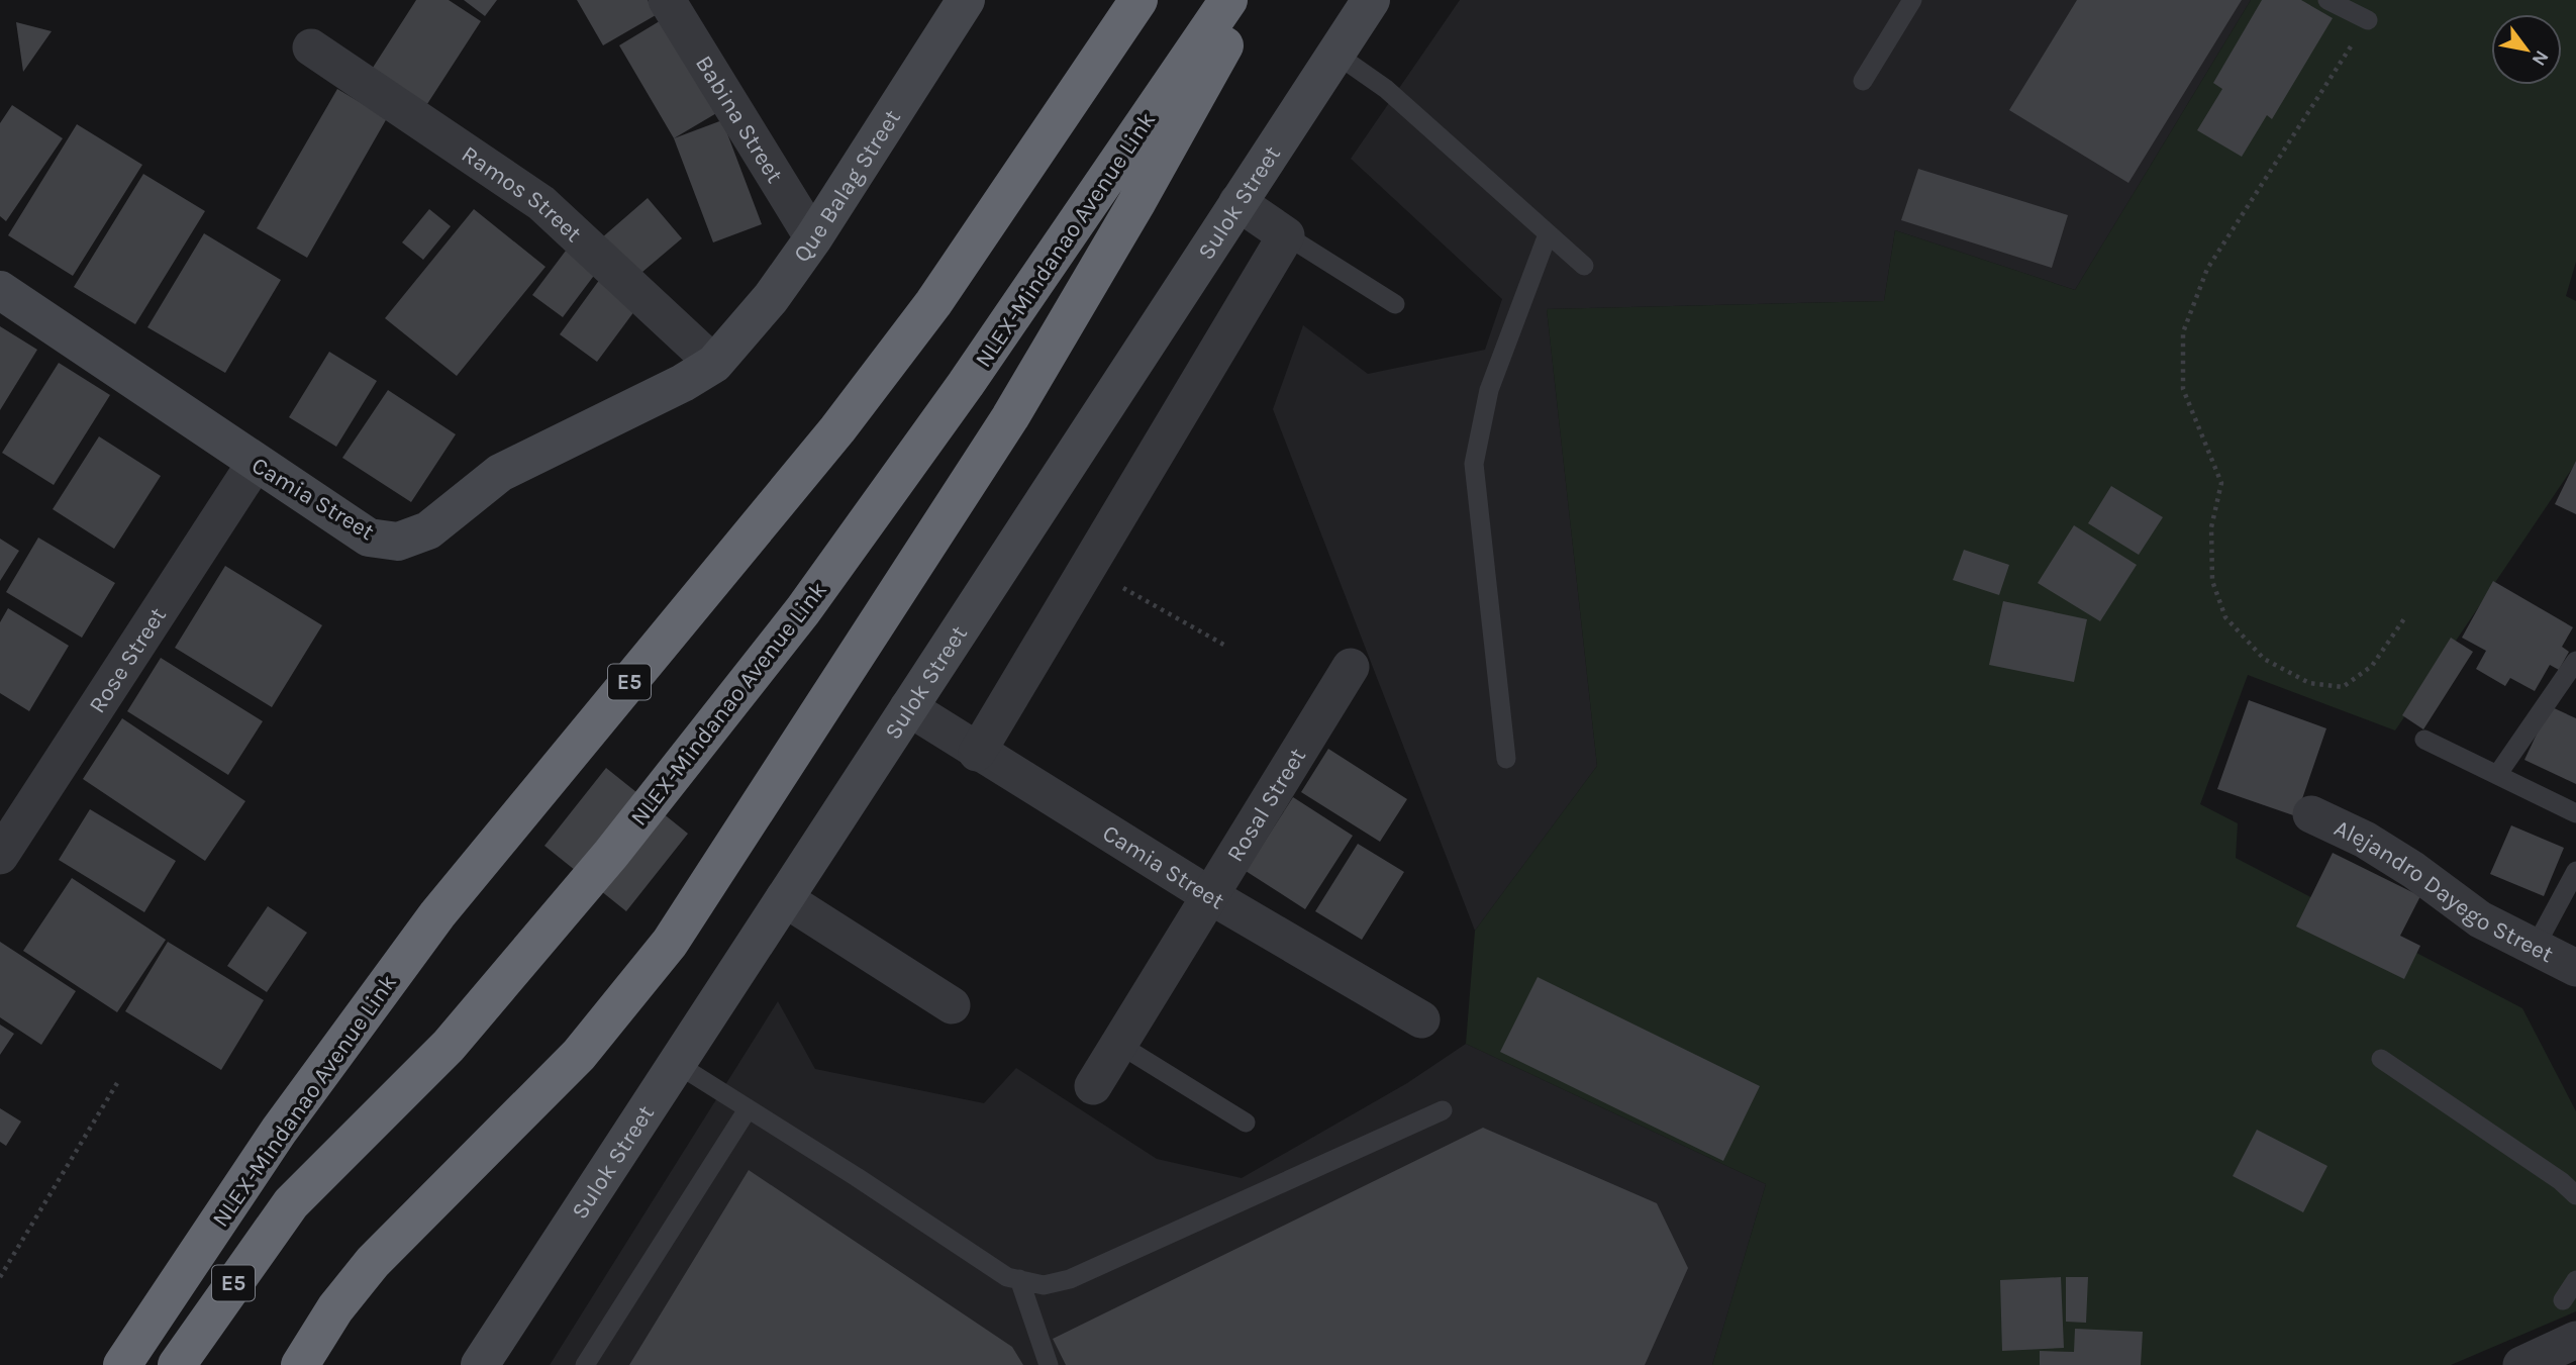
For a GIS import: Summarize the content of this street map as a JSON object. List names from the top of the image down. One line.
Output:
{"streets":{"highway":["NLEX-Mindanao Avenue Link","E5"],"street":["Babina Street","Que Balag Street","Ramos Street","Sulok Street","Camia Street","Rose Street","Rosal Street","Alejandro Dayego Street"]},"crossings":[["Babina Street","Que Balag Street"],["Que Balag Street","Ramos Street"],["Que Balag Street","Camia Street"],["Ramos Street","Camia Street"],["Sulok Street","Camia Street"],["Camia Street","Rose Street"],["Camia Street","Rosal Street"]],"north":"bottom right"}
